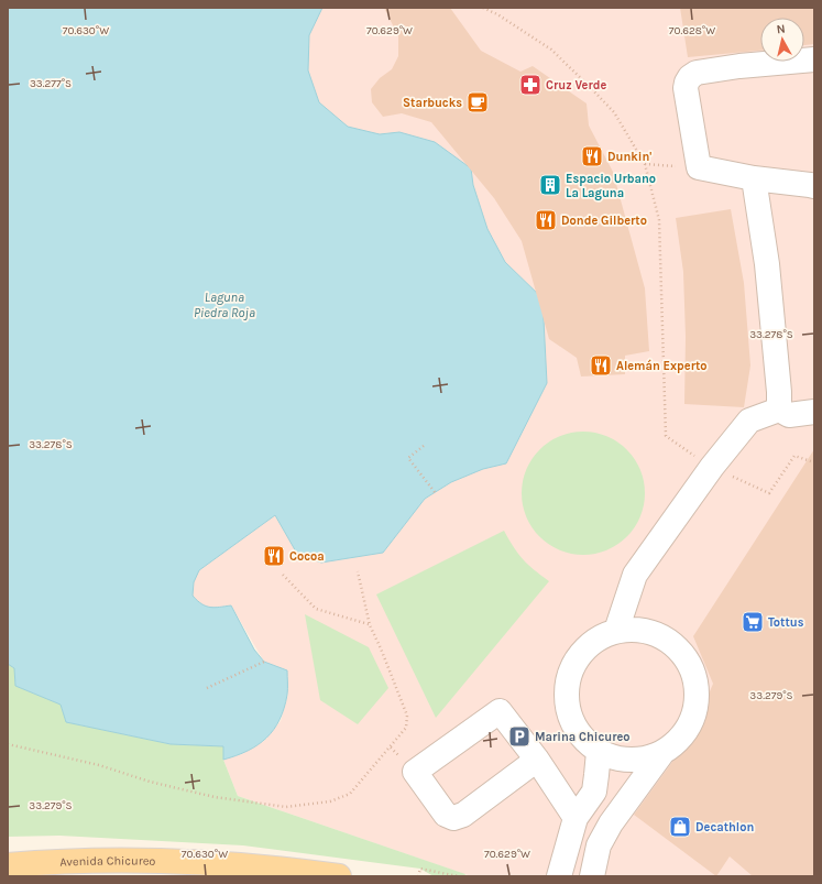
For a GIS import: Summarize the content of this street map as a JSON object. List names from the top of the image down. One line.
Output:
{"streets":{"main road":["Avenida Chicureo"]},"water":["Laguna Piedra Roja"],"places":{"pharmacy":["Cruz Verde"],"cafe":["Starbucks"],"restaurant":["Dunkin'","Donde Gilberto","Alemán Experto","Cocoa"],"building":["Espacio Urbano La Laguna"],"supermarket":["Tottus"],"parking":["Marina Chicureo"],"shop":["Decathlon"]},"north":"top","coordinates":["70.630°W","70.629°W","70.628°W","33.277°S","33.278°S","33.279°S"]}
